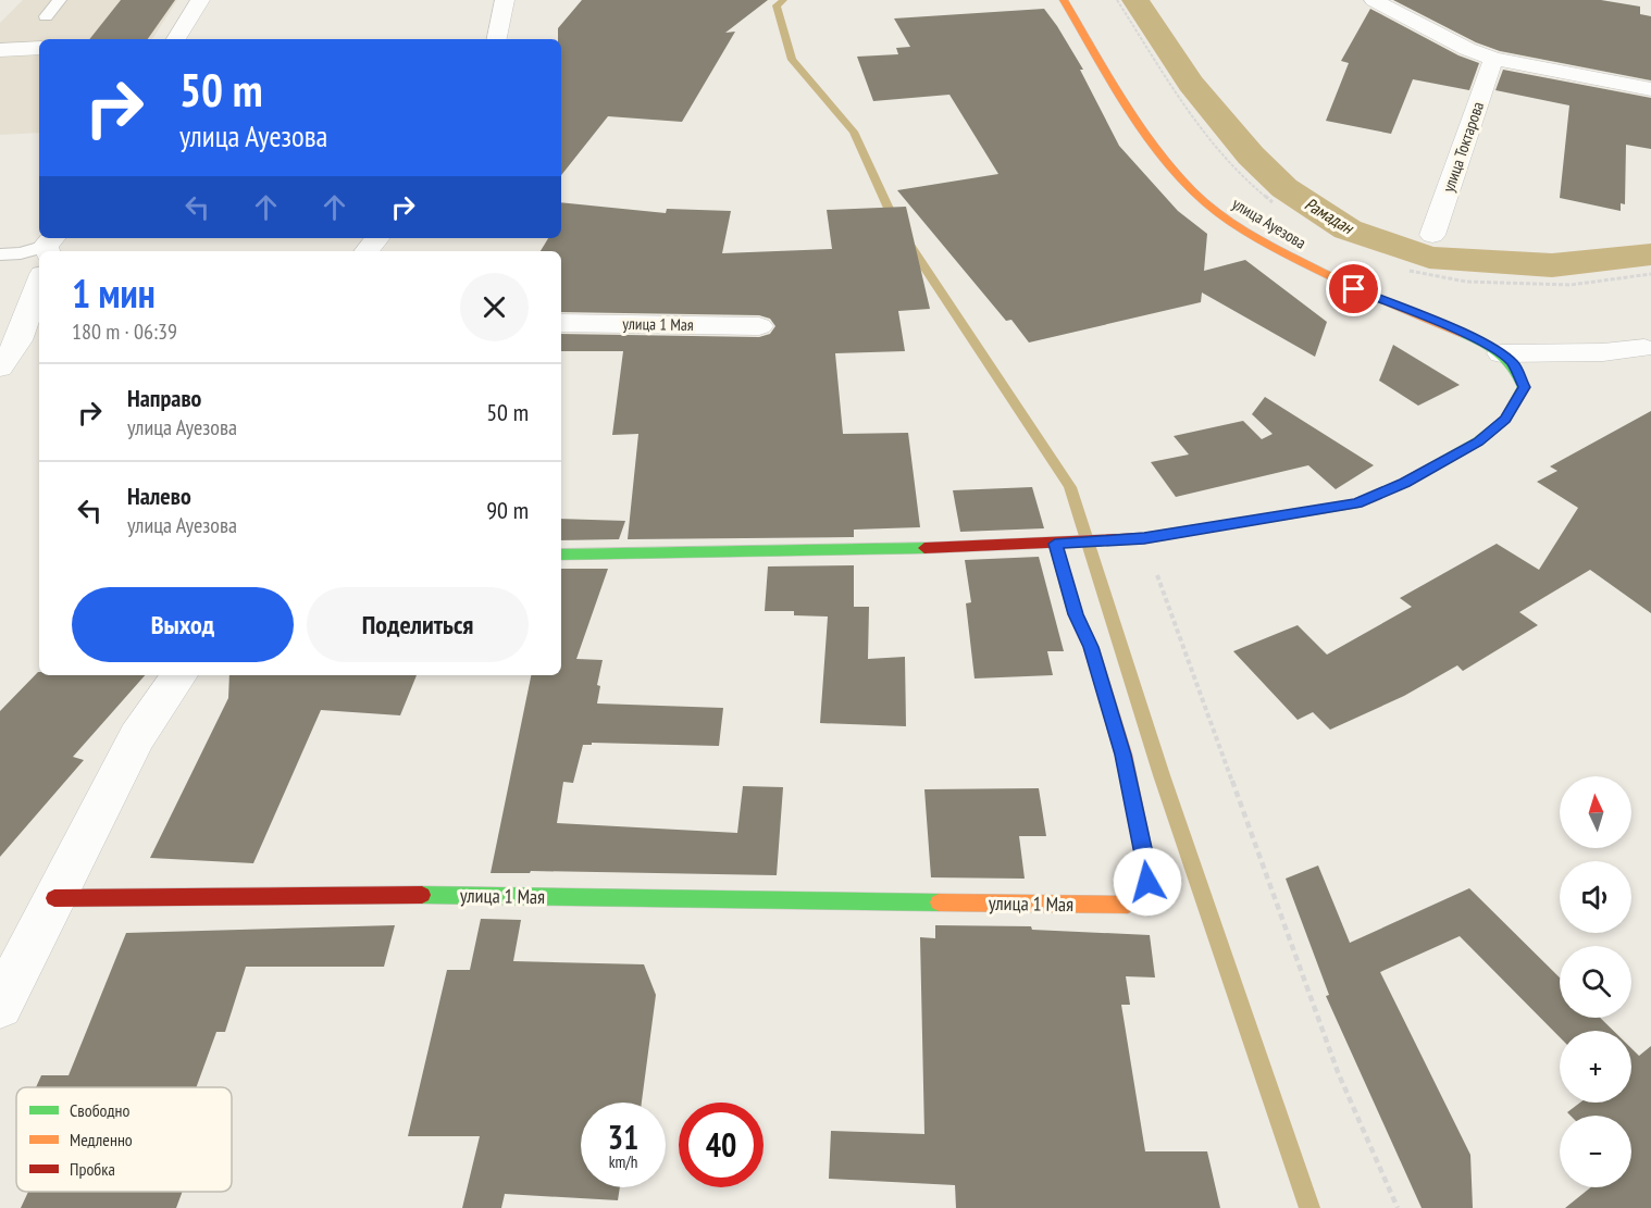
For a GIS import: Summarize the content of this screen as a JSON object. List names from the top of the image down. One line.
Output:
{"streets":{"street":["улица Токтарова","улица Ауезова","улица 1 Мая"]},"crossings":[["улица Ауезова","улица 1 Мая"]],"water":["Рамадан"],"legend":["Свободно","Медленно","Пробка"],"north":"top","page":{"turn":["50 m","улица Ауезова"],"heading":["1 мин","180 m · 06:39"],"list":[{"name":"Направо","note":"улица Ауезова","value":"50 m"},{"name":"Налево","note":"улица Ауезова","value":"90 m"}],"buttons":["Выход","Поделиться"],"map_buttons":["+","−"],"speed":"31 km/h","limit":"40"}}
